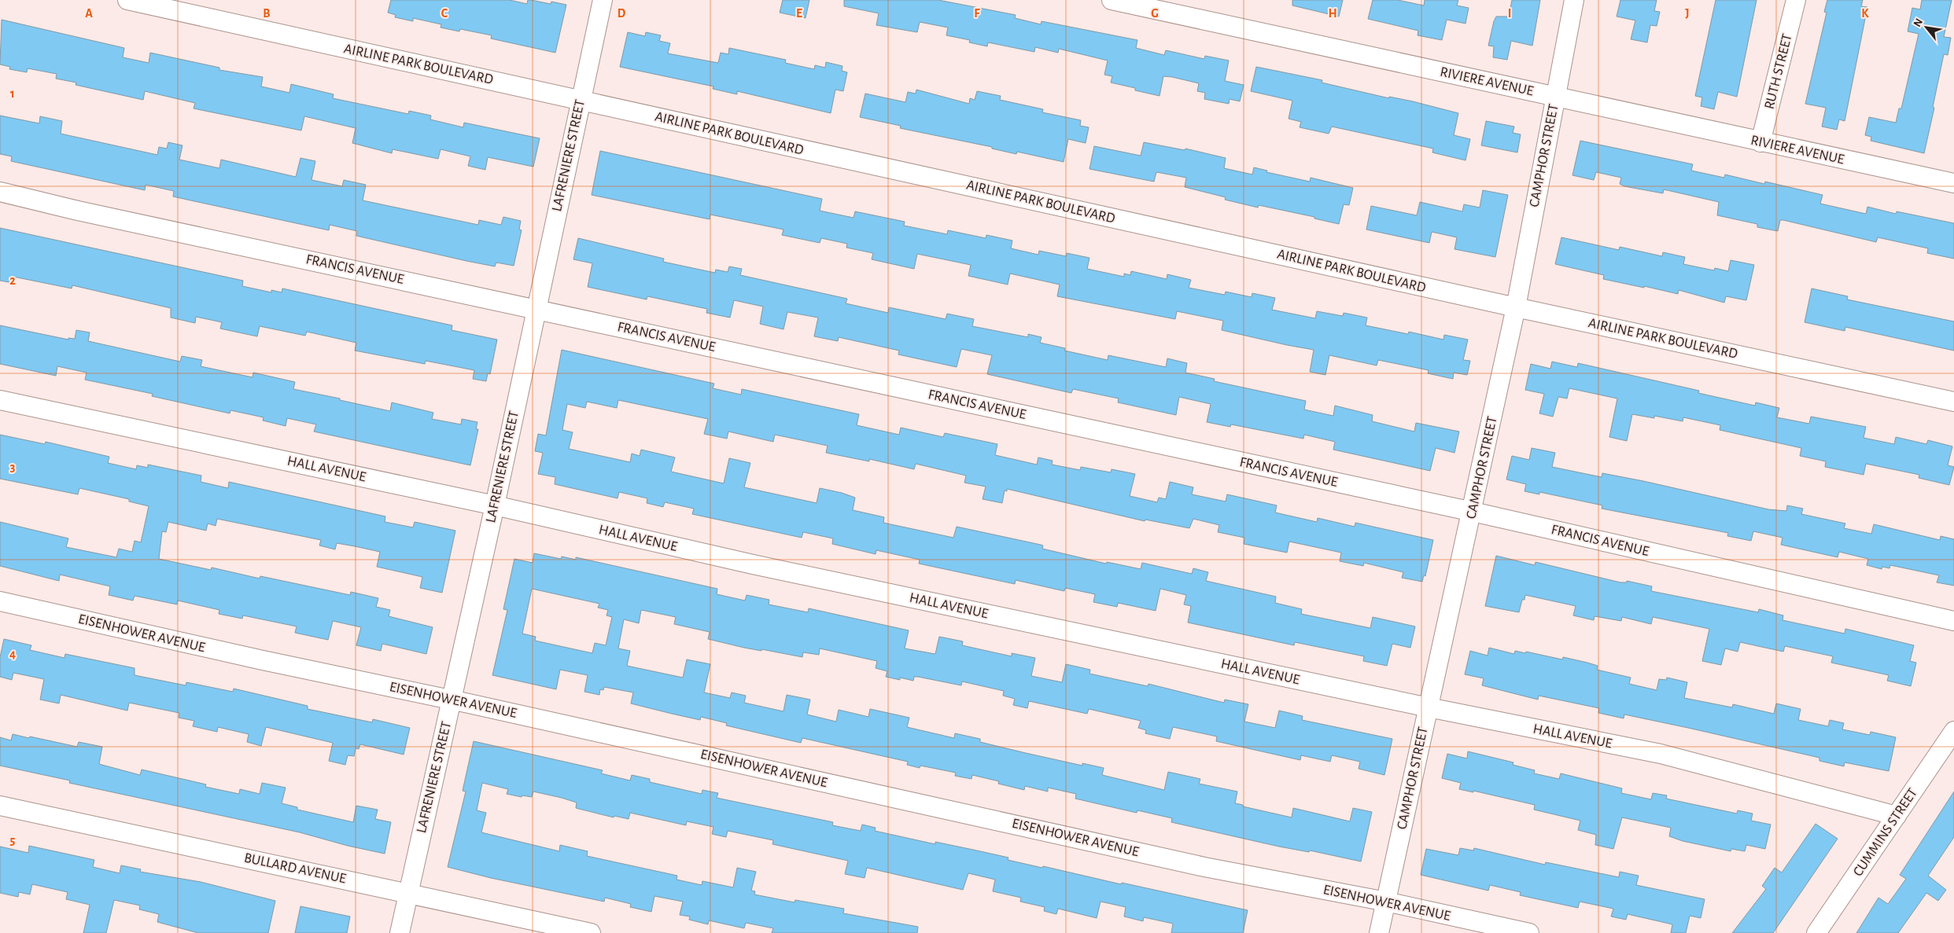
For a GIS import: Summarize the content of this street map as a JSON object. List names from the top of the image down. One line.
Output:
{"streets":{"street":["AIRLINE PARK BOULEVARD","RUTH STREET","RIVIERE AVENUE","LAFRENIERE STREET","CAMPHOR STREET","FRANCIS AVENUE","HALL AVENUE","EISENHOWER AVENUE","CUMMINS STREET","BULLARD AVENUE"]},"crossings":[["AIRLINE PARK BOULEVARD","LAFRENIERE STREET"],["AIRLINE PARK BOULEVARD","CAMPHOR STREET"],["RUTH STREET","RIVIERE AVENUE"],["RIVIERE AVENUE","CAMPHOR STREET"],["LAFRENIERE STREET","FRANCIS AVENUE"],["LAFRENIERE STREET","HALL AVENUE"],["LAFRENIERE STREET","EISENHOWER AVENUE"],["LAFRENIERE STREET","BULLARD AVENUE"],["CAMPHOR STREET","FRANCIS AVENUE"],["CAMPHOR STREET","HALL AVENUE"],["CAMPHOR STREET","EISENHOWER AVENUE"],["HALL AVENUE","CUMMINS STREET"]],"north":"top left","grid":{"columns":["A","B","C","D","E","F","G","H","I","J","K"],"rows":["1","2","3","4","5"]}}
